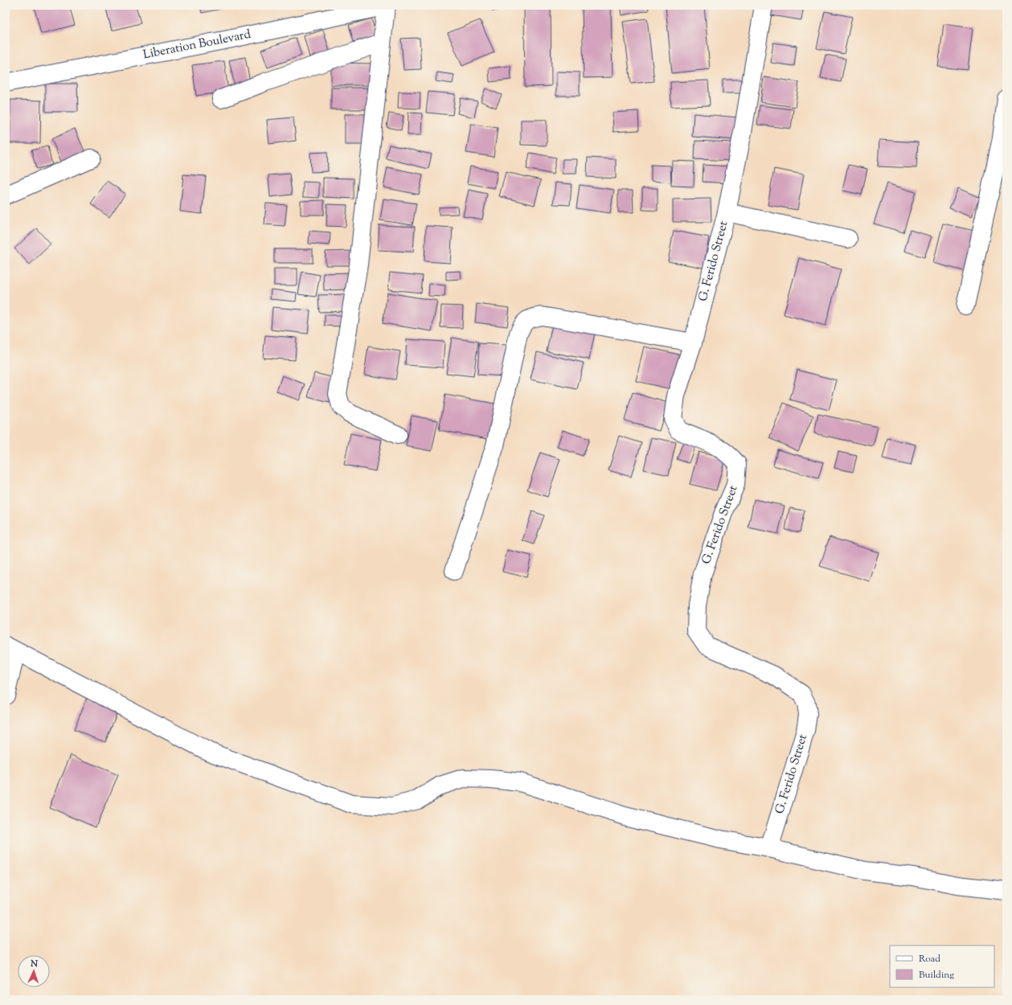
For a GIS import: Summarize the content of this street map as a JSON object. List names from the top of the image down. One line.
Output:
{"streets":{"street":["Liberation Boulevard","G. Ferido Street"]},"legend":["Road","Building"],"north":"top"}
